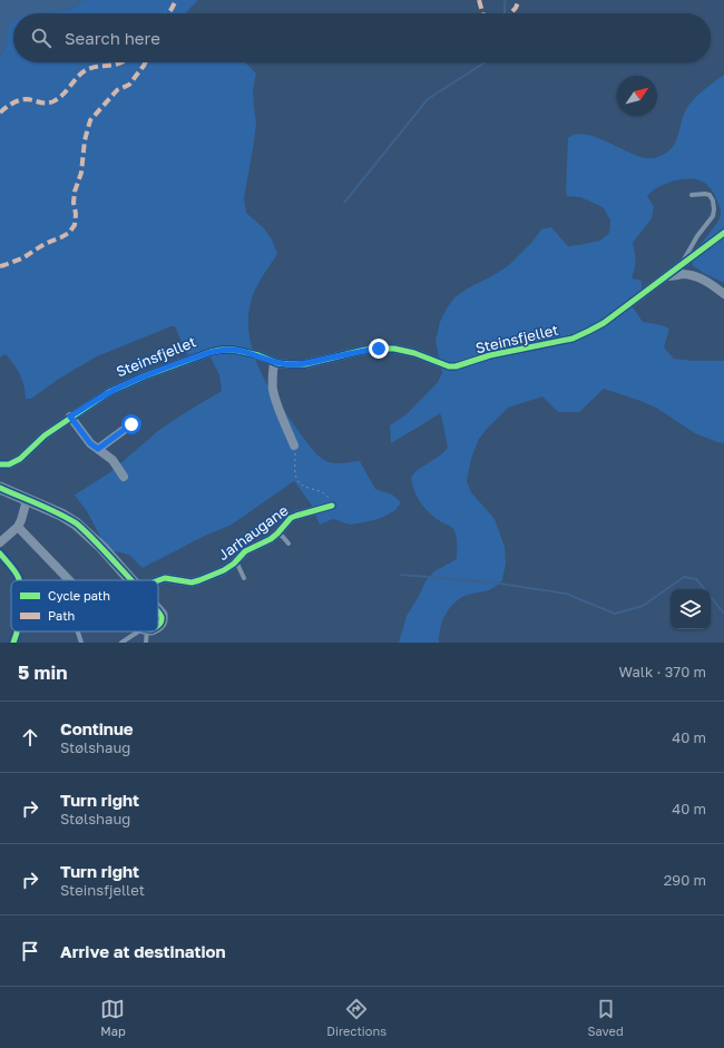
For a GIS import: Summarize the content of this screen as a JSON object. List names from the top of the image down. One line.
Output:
{"streets":{"street":["Steinsfjellet","Jarhaugane"]},"legend":["Cycle path","Path"],"north":"top right","page":{"search":"Search here","heading":["5 min","Walk · 370 m"],"list":[["Continue","Stølshaug","40 m"],["Turn right","Stølshaug","40 m"],["Turn right","Steinsfjellet","290 m"],"Arrive at destination"],"nav":["Map","Directions","Saved"]}}
